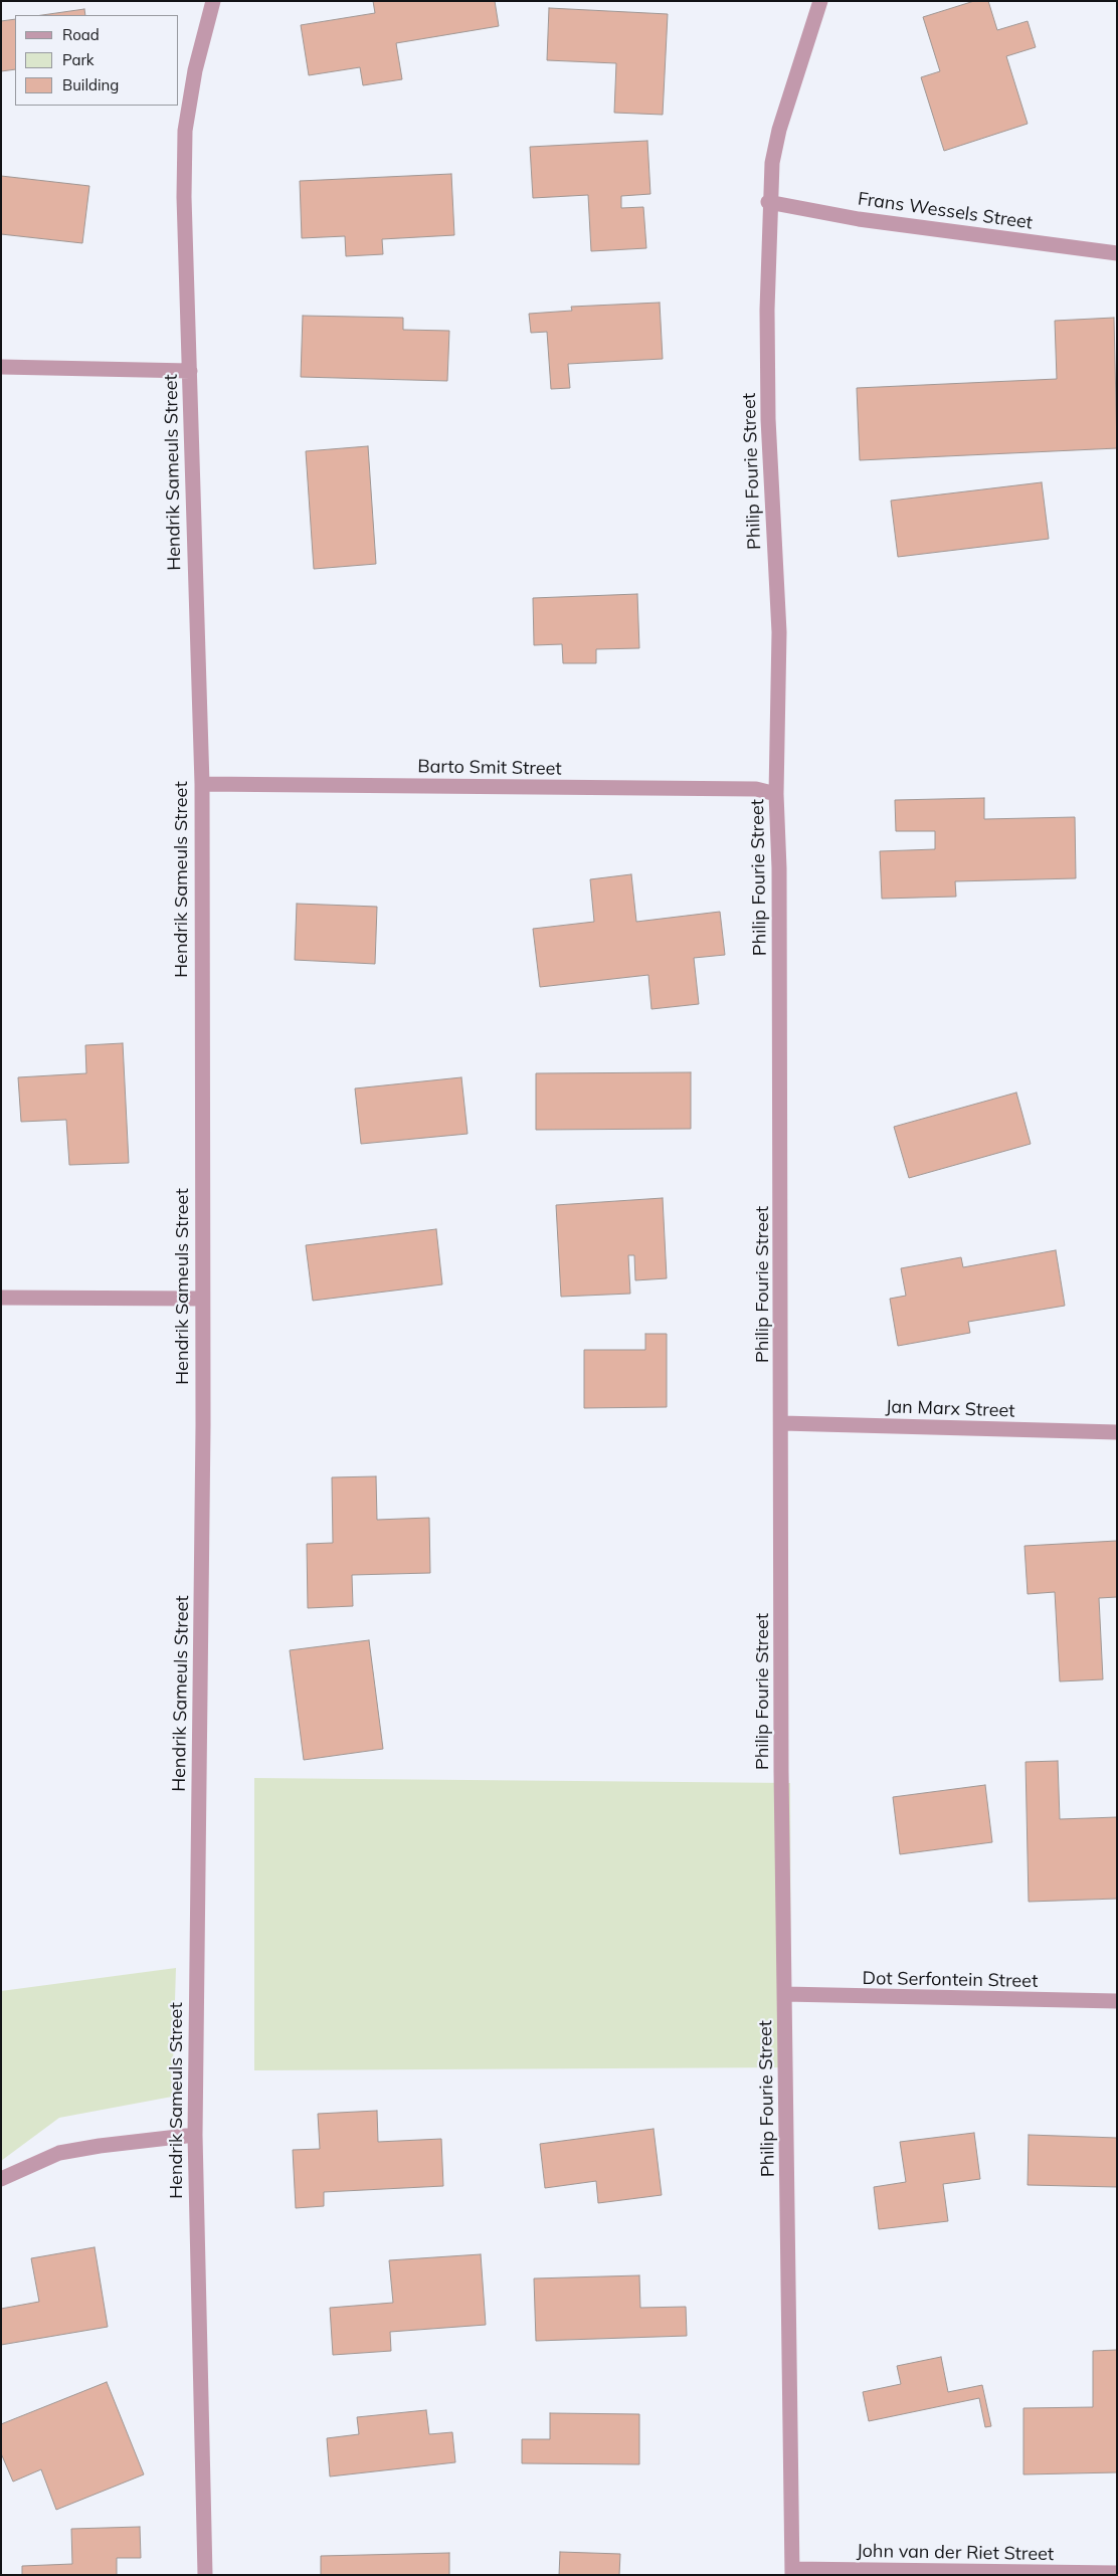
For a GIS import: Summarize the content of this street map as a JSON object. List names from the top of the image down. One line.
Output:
{"streets":{"street":["Frans Wessels Street","Philip Fourie Street","Hendrik Sameuls Street","Barto Smit Street","Jan Marx Street","Dot Serfontein Street","John van der Riet Street"]},"crossings":[["Frans Wessels Street","Philip Fourie Street"],["Philip Fourie Street","Barto Smit Street"],["Philip Fourie Street","Jan Marx Street"],["Philip Fourie Street","Dot Serfontein Street"],["Philip Fourie Street","John van der Riet Street"],["Hendrik Sameuls Street","Barto Smit Street"]],"legend":["Road","Park","Building"]}
